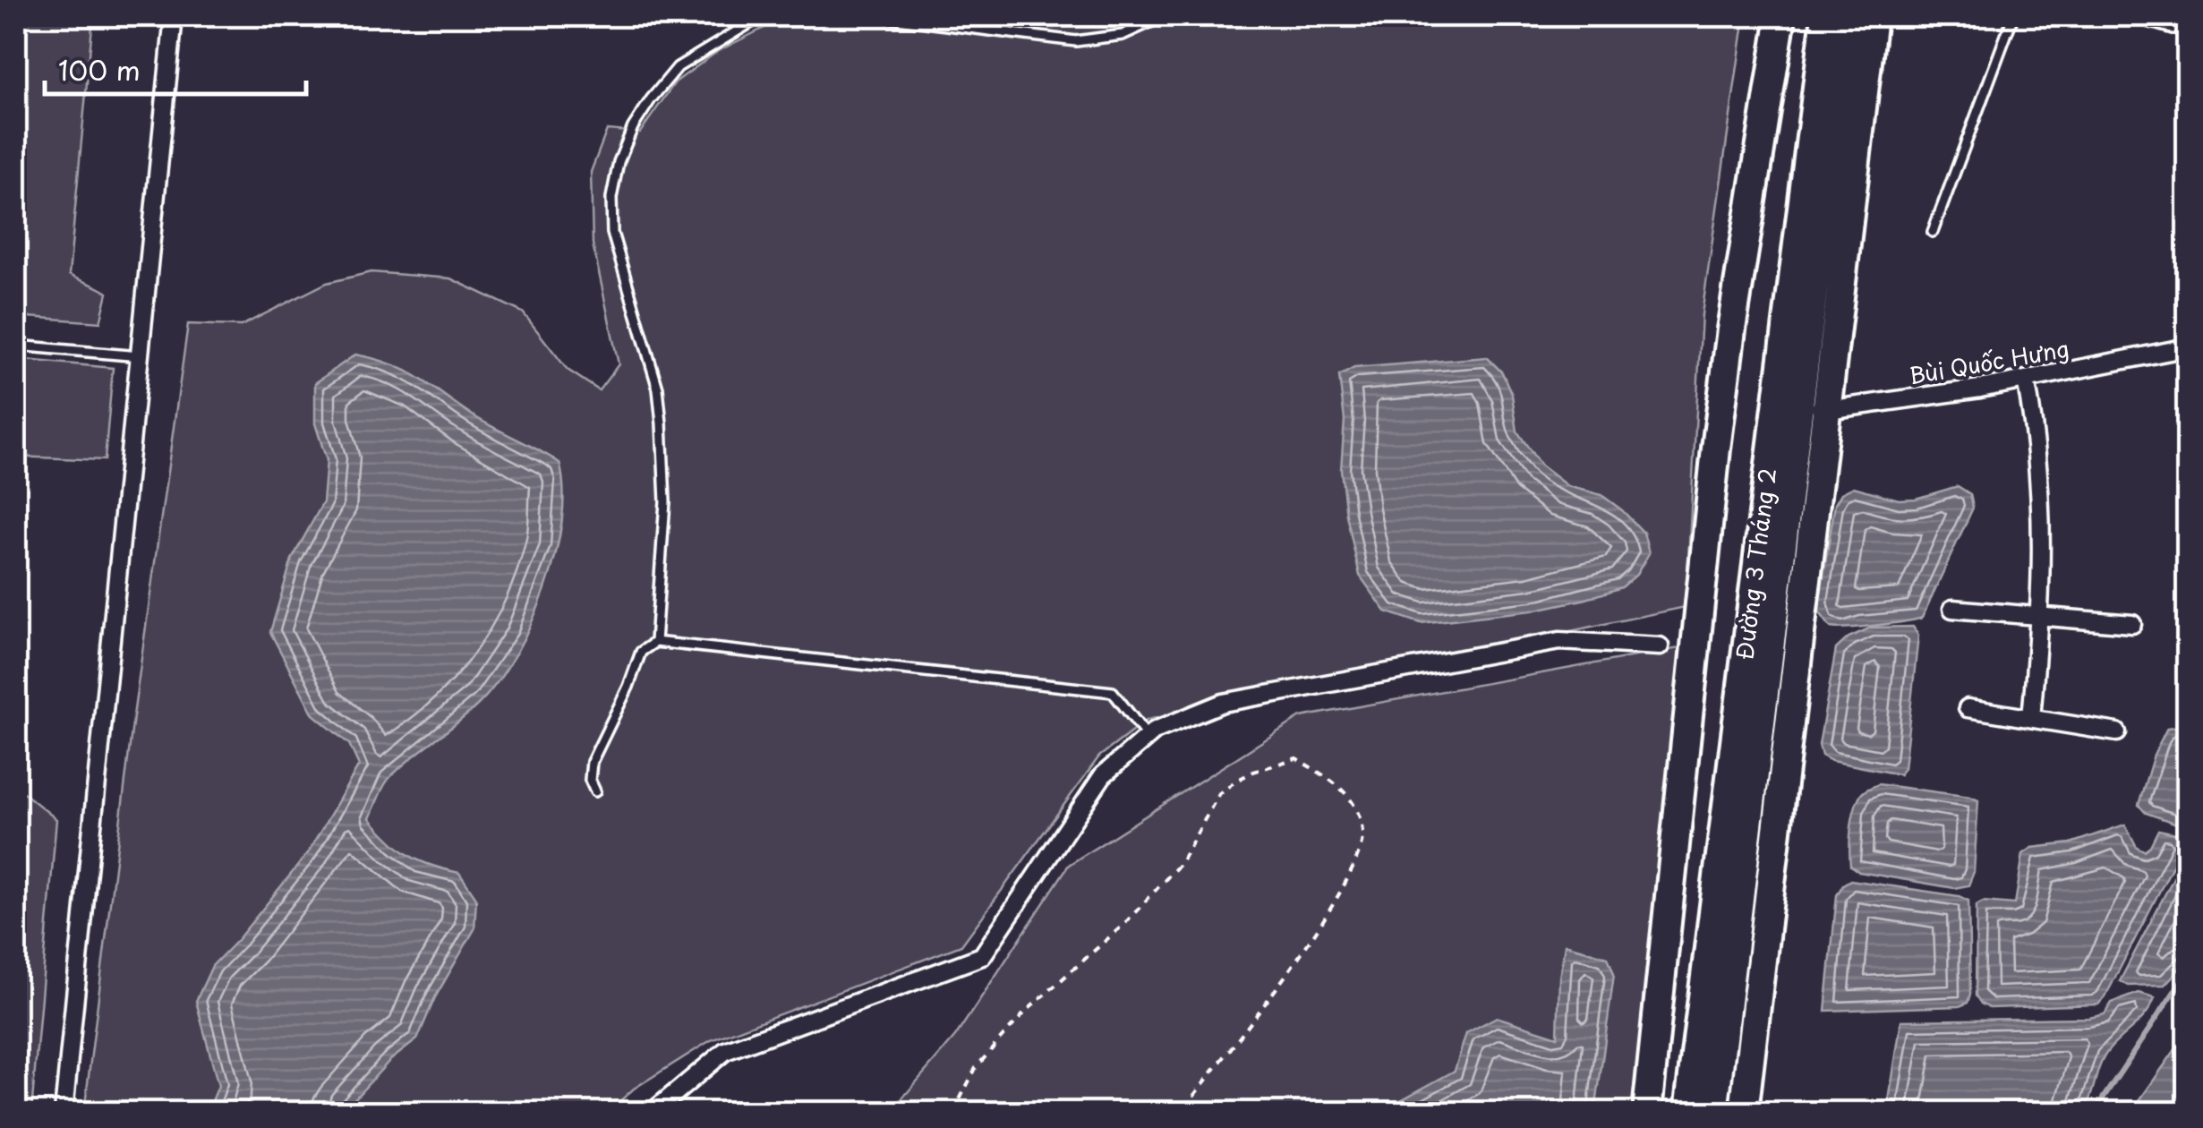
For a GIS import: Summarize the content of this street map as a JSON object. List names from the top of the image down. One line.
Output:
{"streets":{"main road":["Đường 3 Tháng 2"],"street":["Bùi Quốc Hưng"]},"crossings":[["Bùi Quốc Hưng","Đường 3 Tháng 2"]],"scale_bar":"100 m"}
